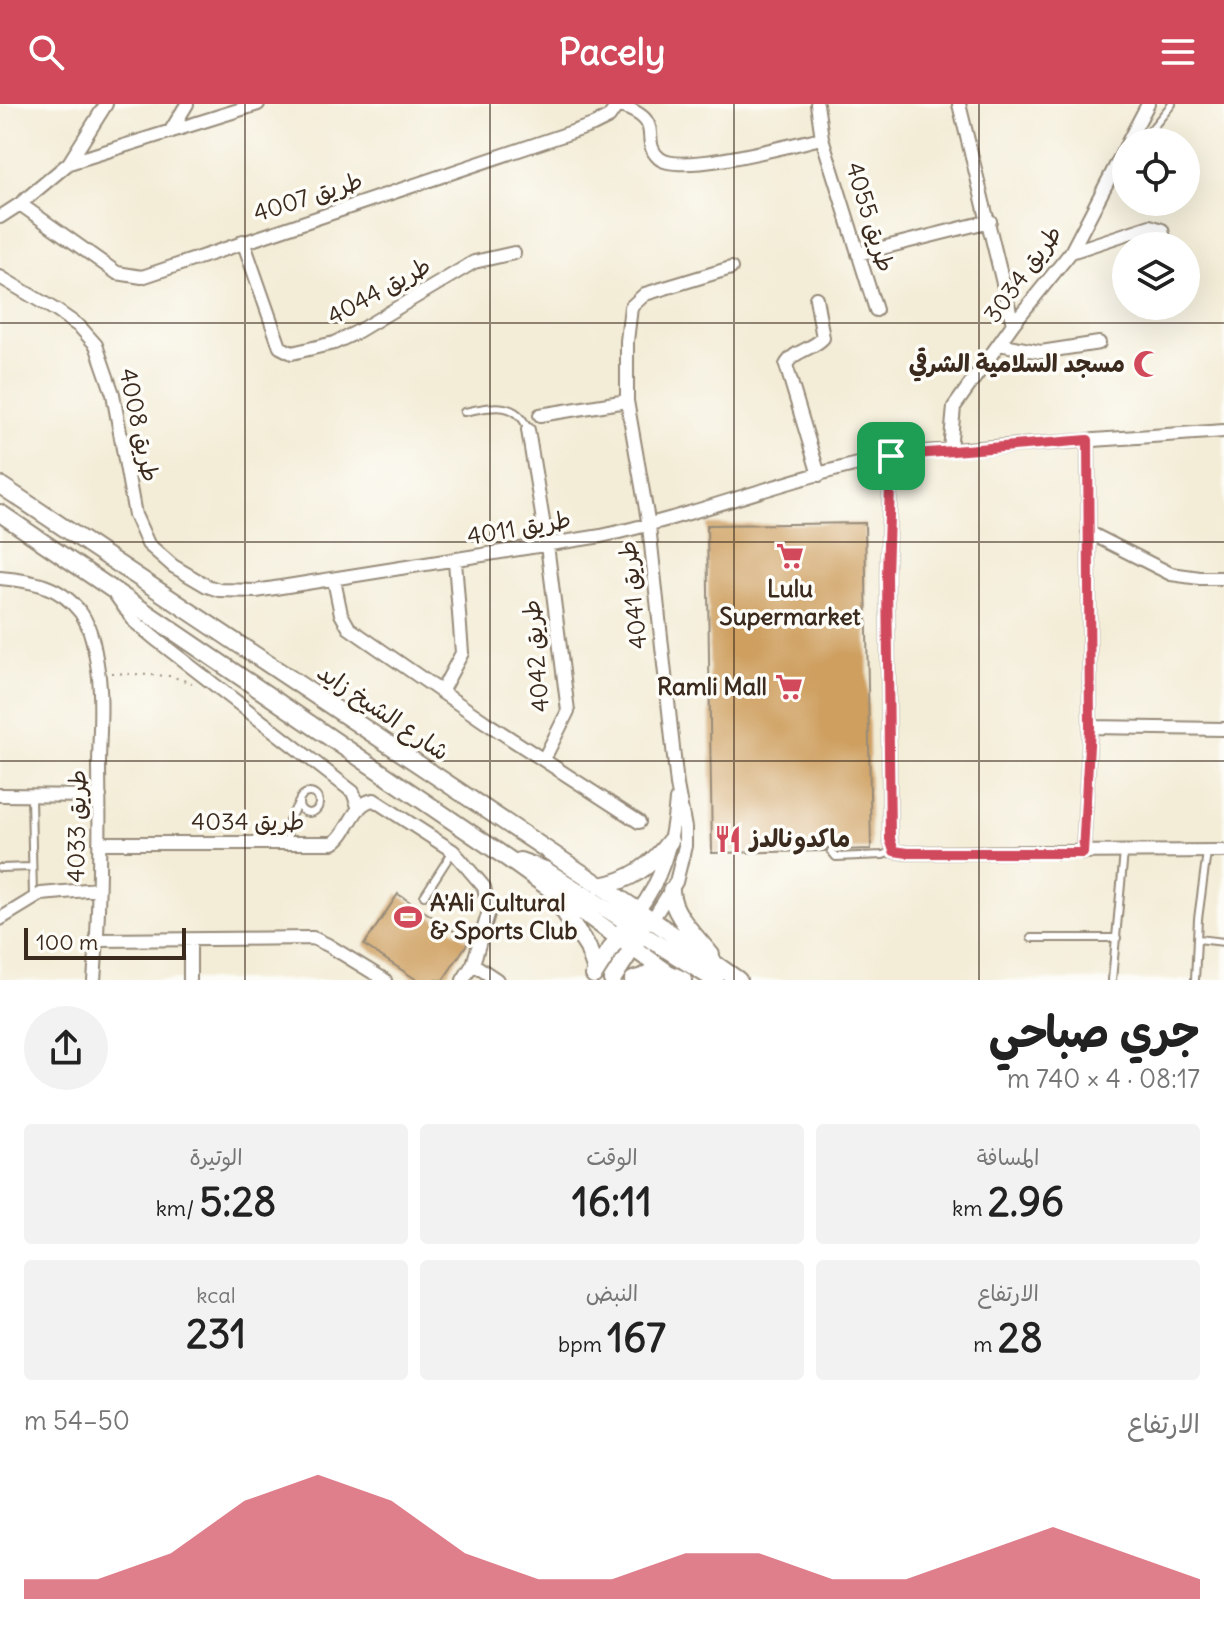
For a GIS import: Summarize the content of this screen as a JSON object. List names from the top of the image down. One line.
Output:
{"streets":{"main road":["طريق 4041","شارع الشيخ زايد"],"street":["طريق 4007","طريق 4055","طريق 3034","طريق 4044","طريق 4008","طريق 4011","طريق 4042","طريق 4034","طريق 4033"]},"crossings":[["طريق 4007","طريق 4055"],["طريق 4007","طريق 4044"],["طريق 3034","طريق 4011"],["طريق 4008","طريق 4011"],["طريق 4011","طريق 4041"],["طريق 4011","طريق 4042"],["طريق 4041","شارع الشيخ زايد"],["طريق 4034","طريق 4033"]],"places":{"mosque":["مسجد السلامية الشرقي"],"supermarket":["Lulu Supermarket","Ramli Mall"],"restaurant":["ماكدونالدز"],"sports":["A'Ali Cultural & Sports Club"]},"scale_bar":"100 m","page":{"header":"Pacely","scale":"100 m","heading":["جري صباحي","08:17 · 4 × 740 m"],"stats":[["المسافة","2.96 km"],["الوقت","16:11"],["الوتيرة","5:28 /km"],["الارتفاع","28 m"],["النبض","167 bpm"],["kcal","231"]],"chart":["الارتفاع","50–54 m"]}}
